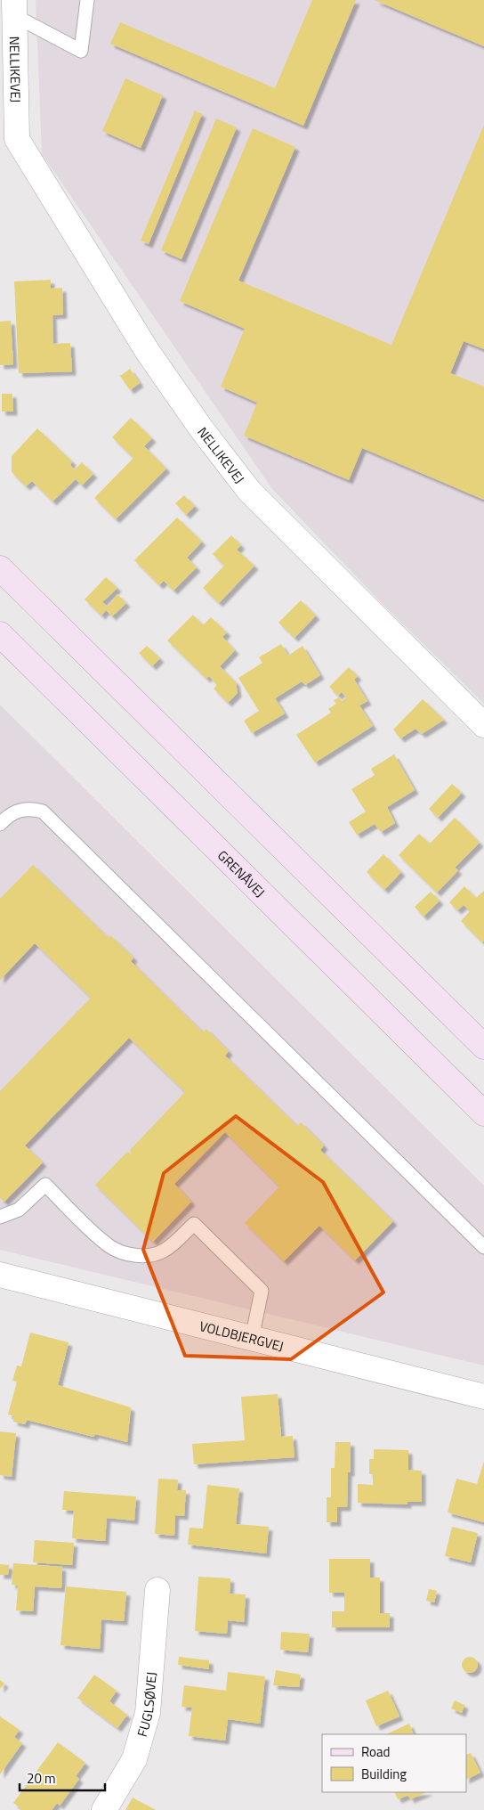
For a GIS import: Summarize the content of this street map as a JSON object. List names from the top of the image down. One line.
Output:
{"streets":{"main road":["GRENÅVEJ"],"street":["NELLIKEVEJ","VOLDBJERGVEJ","FUGLSØVEJ"]},"legend":["Road","Building"],"scale_bar":"20 m"}
